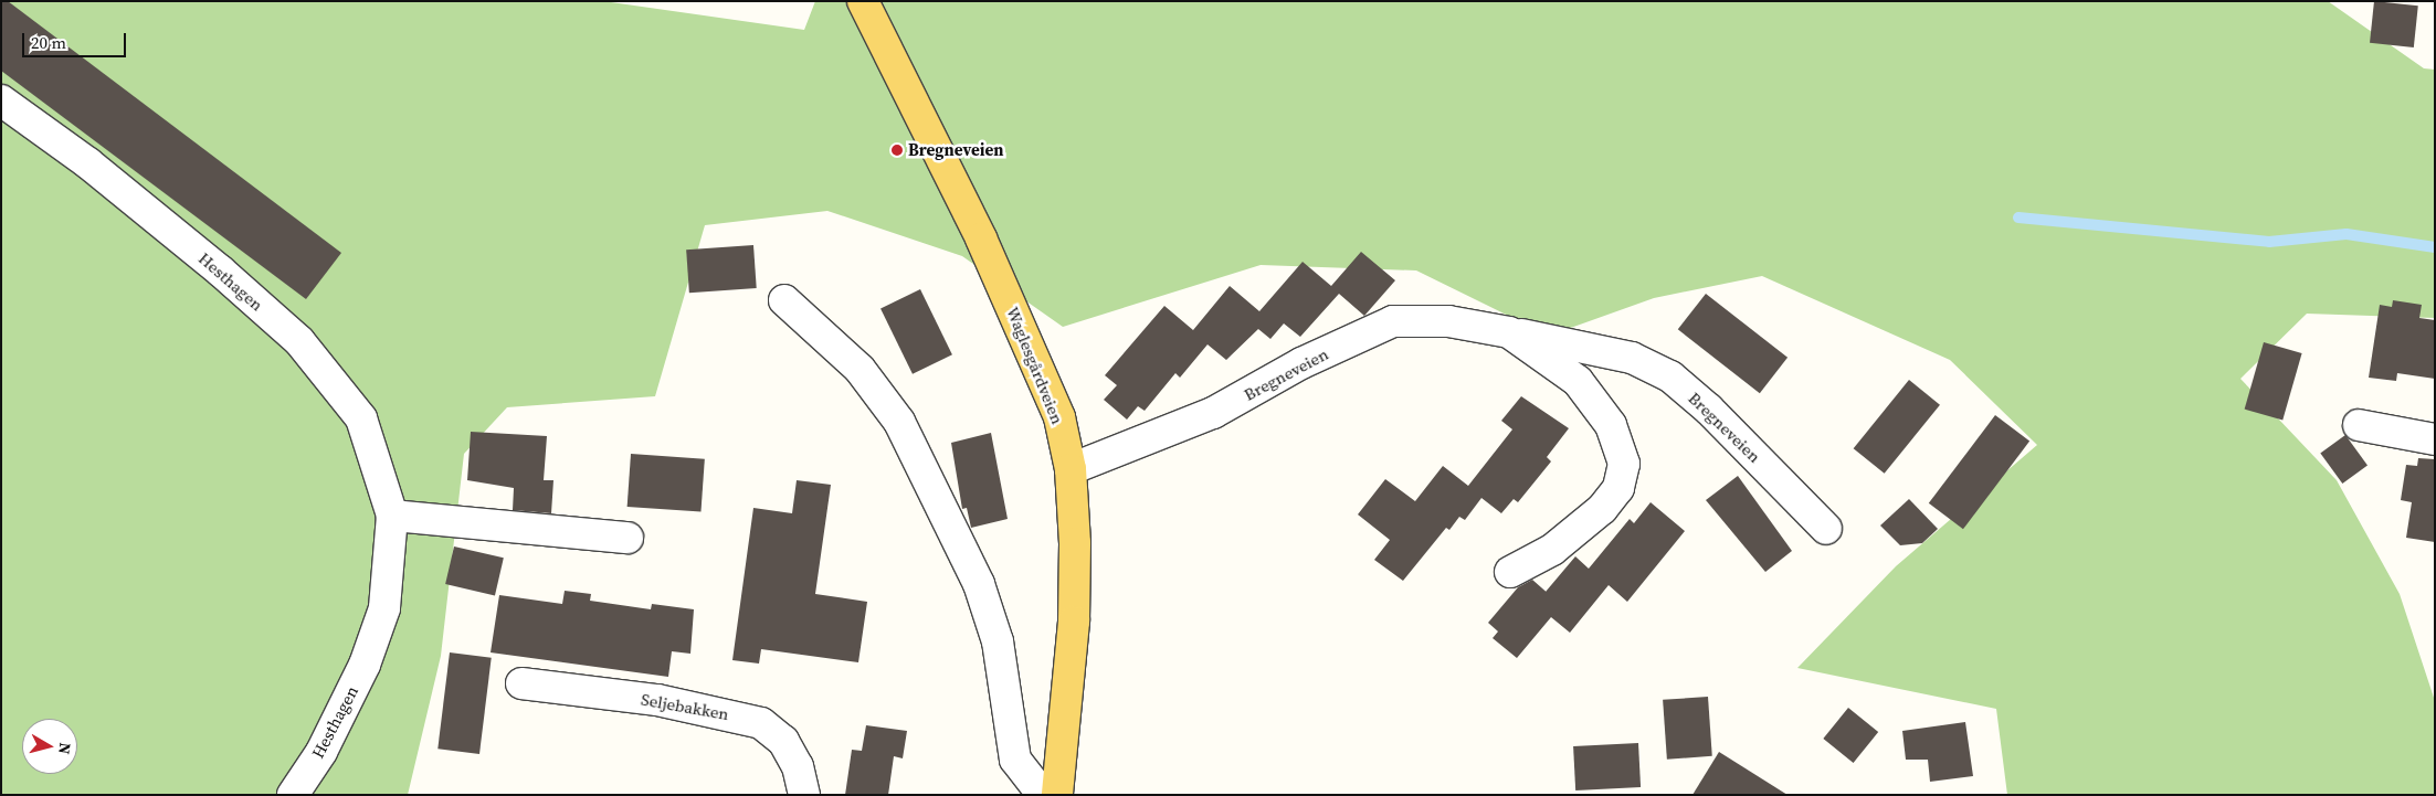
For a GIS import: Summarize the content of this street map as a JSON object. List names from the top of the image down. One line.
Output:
{"streets":{"main road":["Waglesgårdveien"],"street":["Hesthagen","Bregneveien","Seljebakken"]},"crossings":[["Waglesgårdveien","Bregneveien"]],"places":["Bregneveien"],"scale_bar":"20 m","north":"right"}
